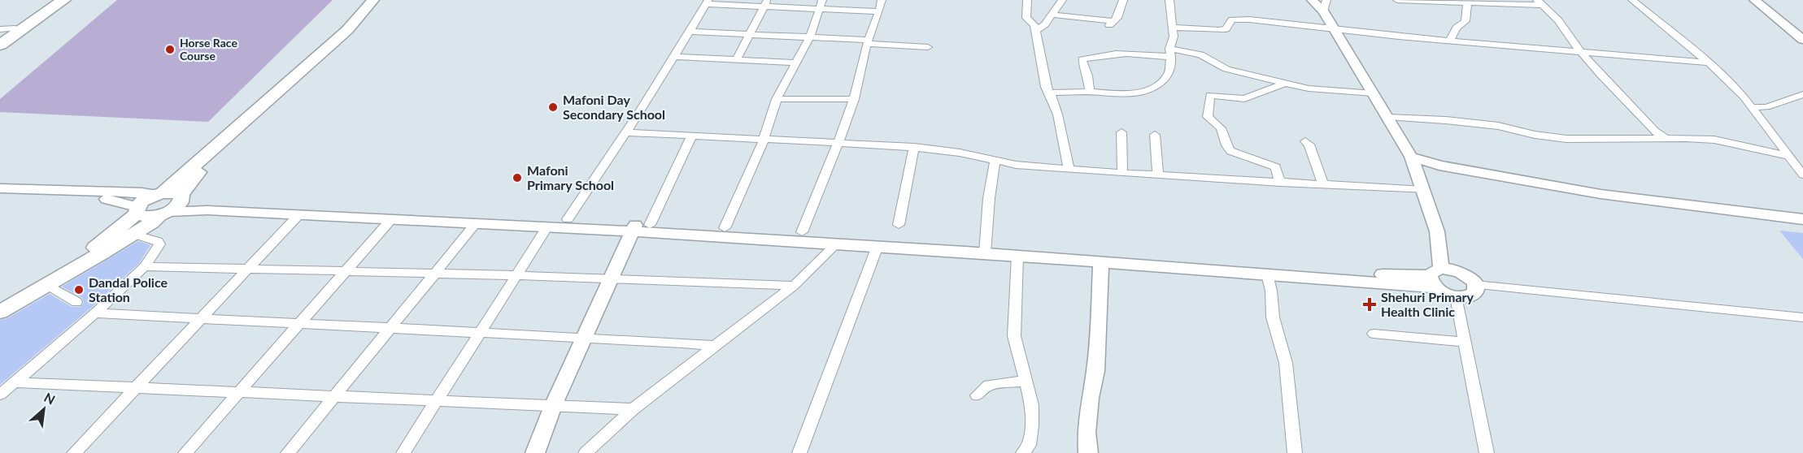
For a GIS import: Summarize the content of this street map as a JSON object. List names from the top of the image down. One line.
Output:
{"places":{"other":["Horse Race Course","Mafoni Day Secondary School","Mafoni Primary School","Dandal Police Station"],"health":["Shehuri Primary Health Clinic"]},"north":"top right"}
